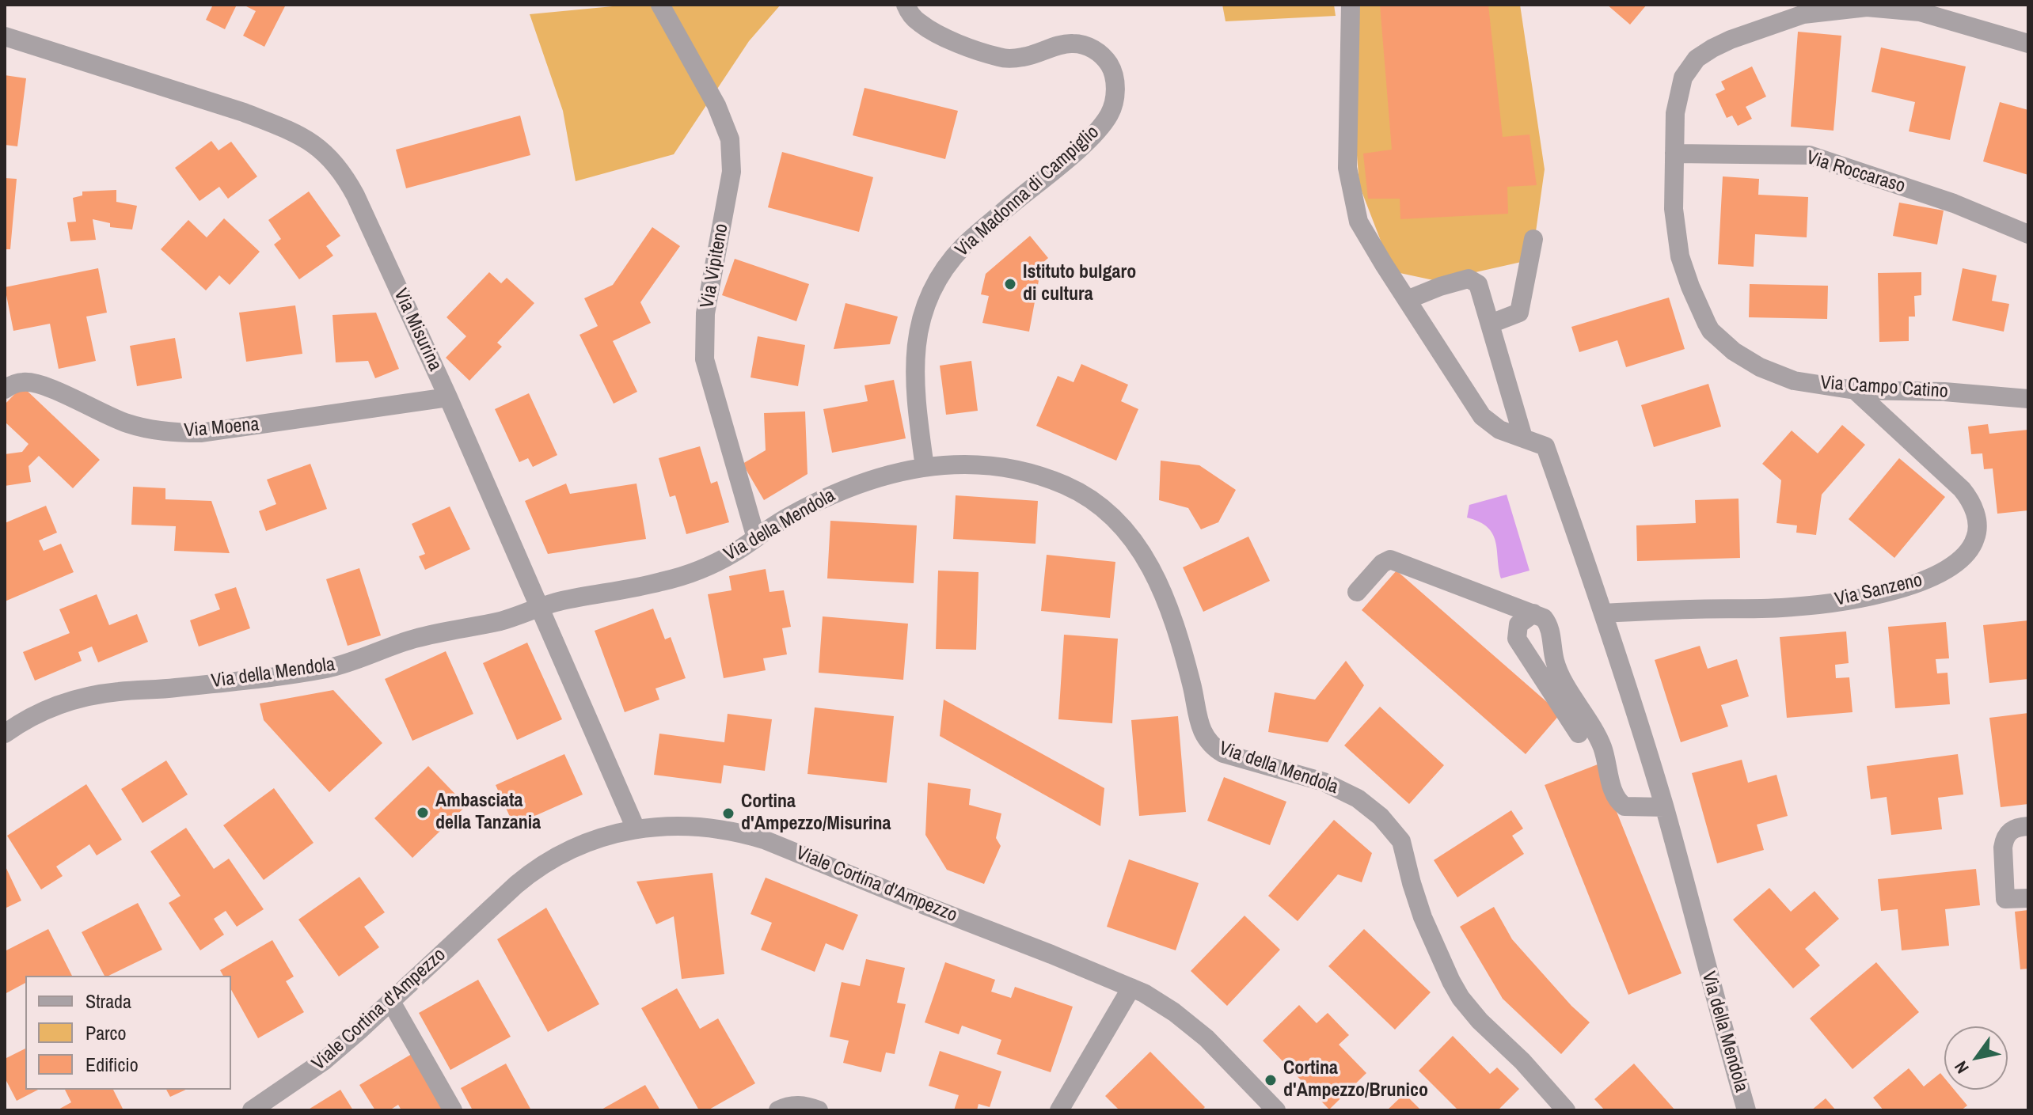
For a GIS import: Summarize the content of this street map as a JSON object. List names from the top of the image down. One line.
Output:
{"streets":{"street":["Via Roccaraso","Via Madonna di Campiglio","Via Vipiteno","Via Misurina","Via Campo Catino","Via Moena","Via della Mendola","Via Sanzeno","Viale Cortina d'Ampezzo"]},"crossings":[["Via Roccaraso","Via Campo Catino"],["Via Madonna di Campiglio","Via della Mendola"],["Via Vipiteno","Via della Mendola"],["Via Misurina","Via Moena"],["Via Misurina","Via della Mendola"],["Via Misurina","Viale Cortina d'Ampezzo"],["Via Campo Catino","Via Sanzeno"],["Via della Mendola","Via Sanzeno"]],"places":["Istituto bulgaro di cultura","Ambasciata della Tanzania","Cortina d'Ampezzo/Misurina","Cortina d'Ampezzo/Brunico"],"legend":["Strada","Parco","Edificio"],"north":"bottom left"}
